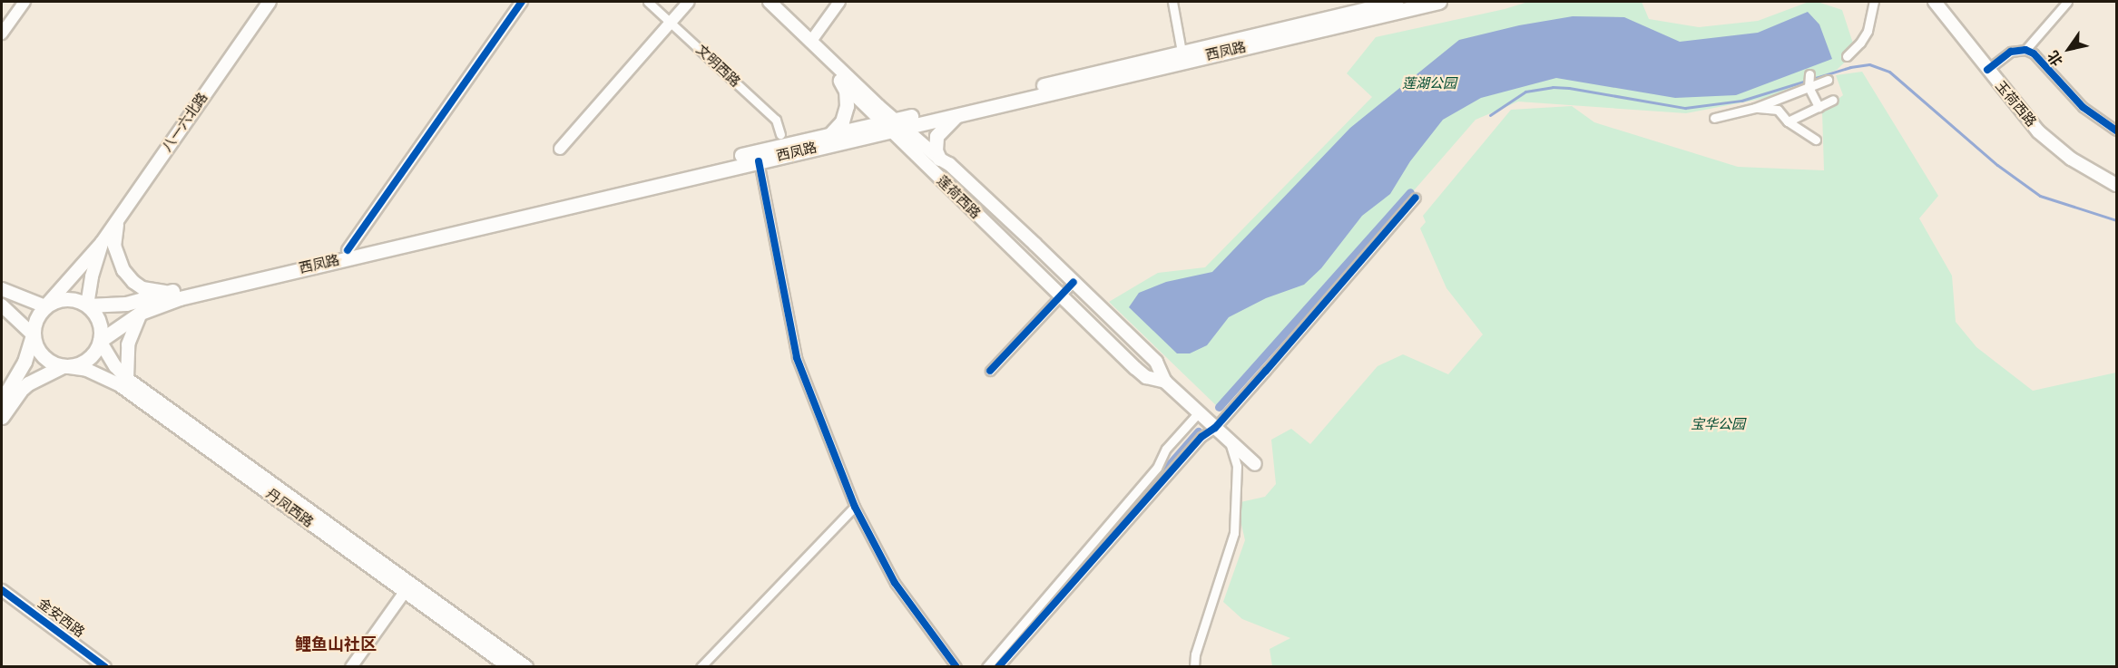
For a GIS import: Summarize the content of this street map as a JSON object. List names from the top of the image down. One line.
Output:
{"streets":{"main road":["西凤路","玉荷西路","八一六北路","莲荷西路","丹凤西路"],"street":["文明西路","金安西路"]},"crossings":[["西凤路","八一六北路"],["西凤路","莲荷西路"],["西凤路","丹凤西路"],["八一六北路","丹凤西路"]],"districts":["鲤鱼山社区"],"parks":["莲湖公园","宝华公园"],"north":"bottom left"}
